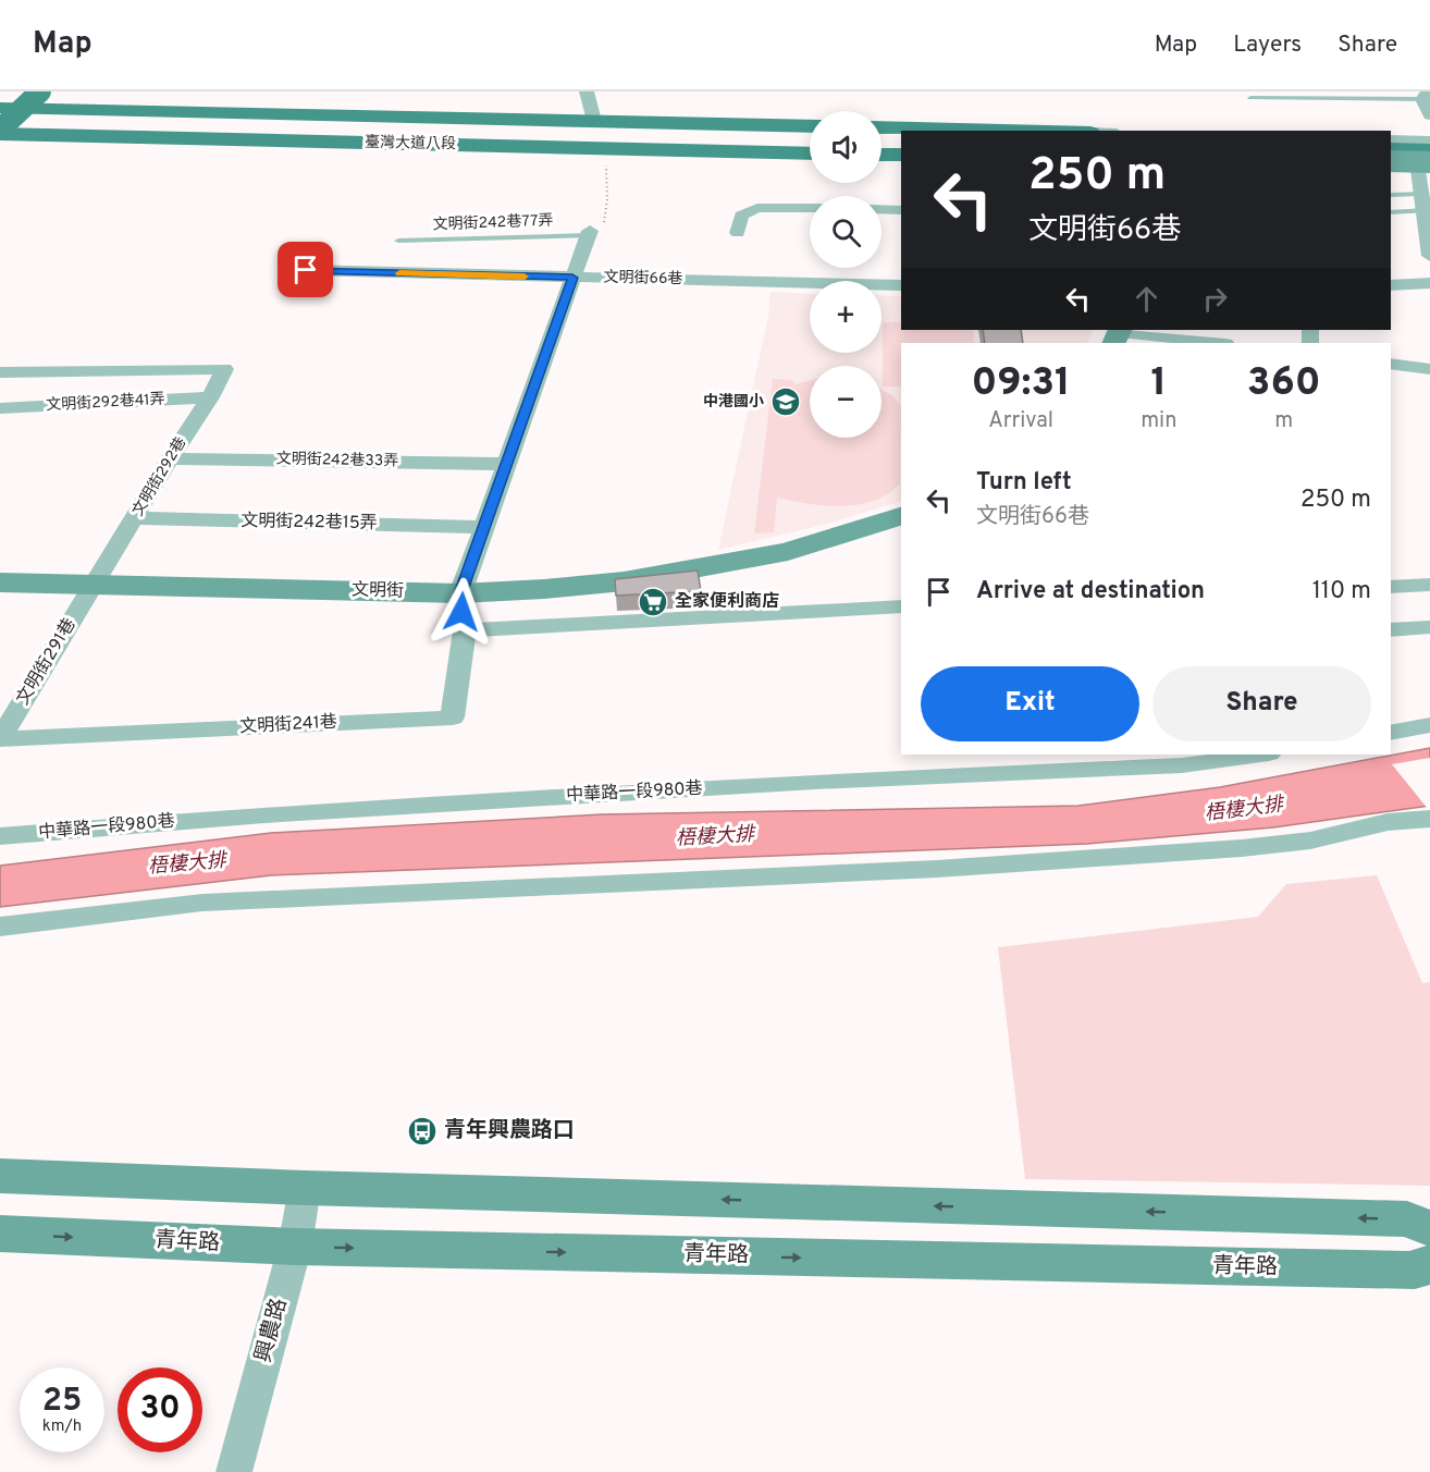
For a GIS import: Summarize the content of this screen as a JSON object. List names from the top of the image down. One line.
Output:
{"streets":{"main road":["臺灣大道八段"],"street":["文明街66巷","文明街292巷41弄","文明街242巷33弄","文明街292巷","文明街242巷15弄","文明街","文明街291巷","文明街241巷","中華路一段980巷","青年路","興農路"],"lane":["文明街242巷77弄"]},"crossings":[["文明街292巷41弄","文明街292巷"],["文明街242巷33弄","文明街292巷"],["文明街292巷","文明街242巷15弄"],["文明街292巷","文明街"],["文明街292巷","文明街291巷"],["文明街","文明街291巷"],["文明街","文明街241巷"],["文明街291巷","文明街241巷"],["青年路","興農路"]],"water":["梧棲大排"],"places":{"school or university":["中港國小"],"supermarket":["全家便利商店"],"bus stop":["青年興農路口"]},"page":{"header":"Map","nav":["Map","Layers","Share"],"map_buttons":["+","−"],"turn":["250 m","文明街66巷"],"eta":["09:31","Arrival","1","min","360","m"],"list":[{"name":"Turn left","note":"文明街66巷","value":"250 m"},{"name":"Arrive at destination","value":"110 m"}],"buttons":["Exit","Share"],"speed":"25 km/h","limit":"30"}}
